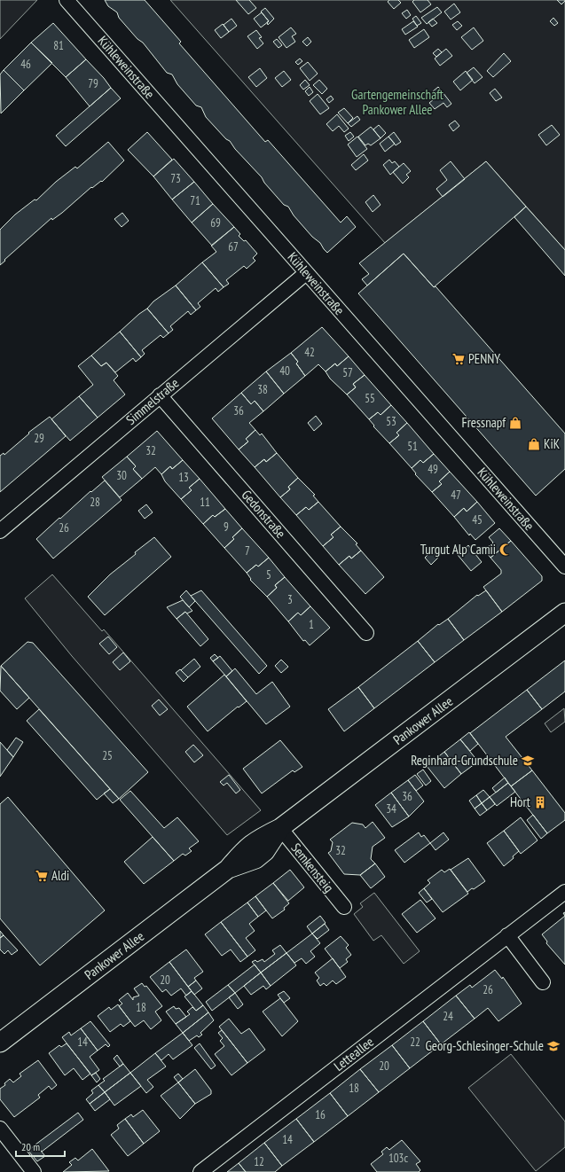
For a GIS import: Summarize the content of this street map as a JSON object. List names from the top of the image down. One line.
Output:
{"streets":{"street":["Kühleweinstraße","Simmelstraße","Gedonstraße","Pankower Allee","Semkensteig","Letteallee"]},"crossings":[["Kühleweinstraße","Simmelstraße"],["Simmelstraße","Gedonstraße"],["Pankower Allee","Semkensteig"]],"parks":["Gartengemeinschaft Pankower Allee"],"places":{"supermarket":["PENNY","Aldi"],"shop":["Fressnapf","KiK"],"mosque":["Turgut Alp Camii"],"school or university":["Reginhard-Grundschule","Georg-Schlesinger-Schule"],"building":["Hort"]},"house_numbers":["81","46","79","73","71","69","67","42","40","57","38","55","36","53","29","51","32","49","30","13","47","28","11","45","9","26","7","5","3","1","25","36","34","32","20","26","18","24","14","22","20","18","16","14","103c","12"],"scale_bar":"20 m"}
